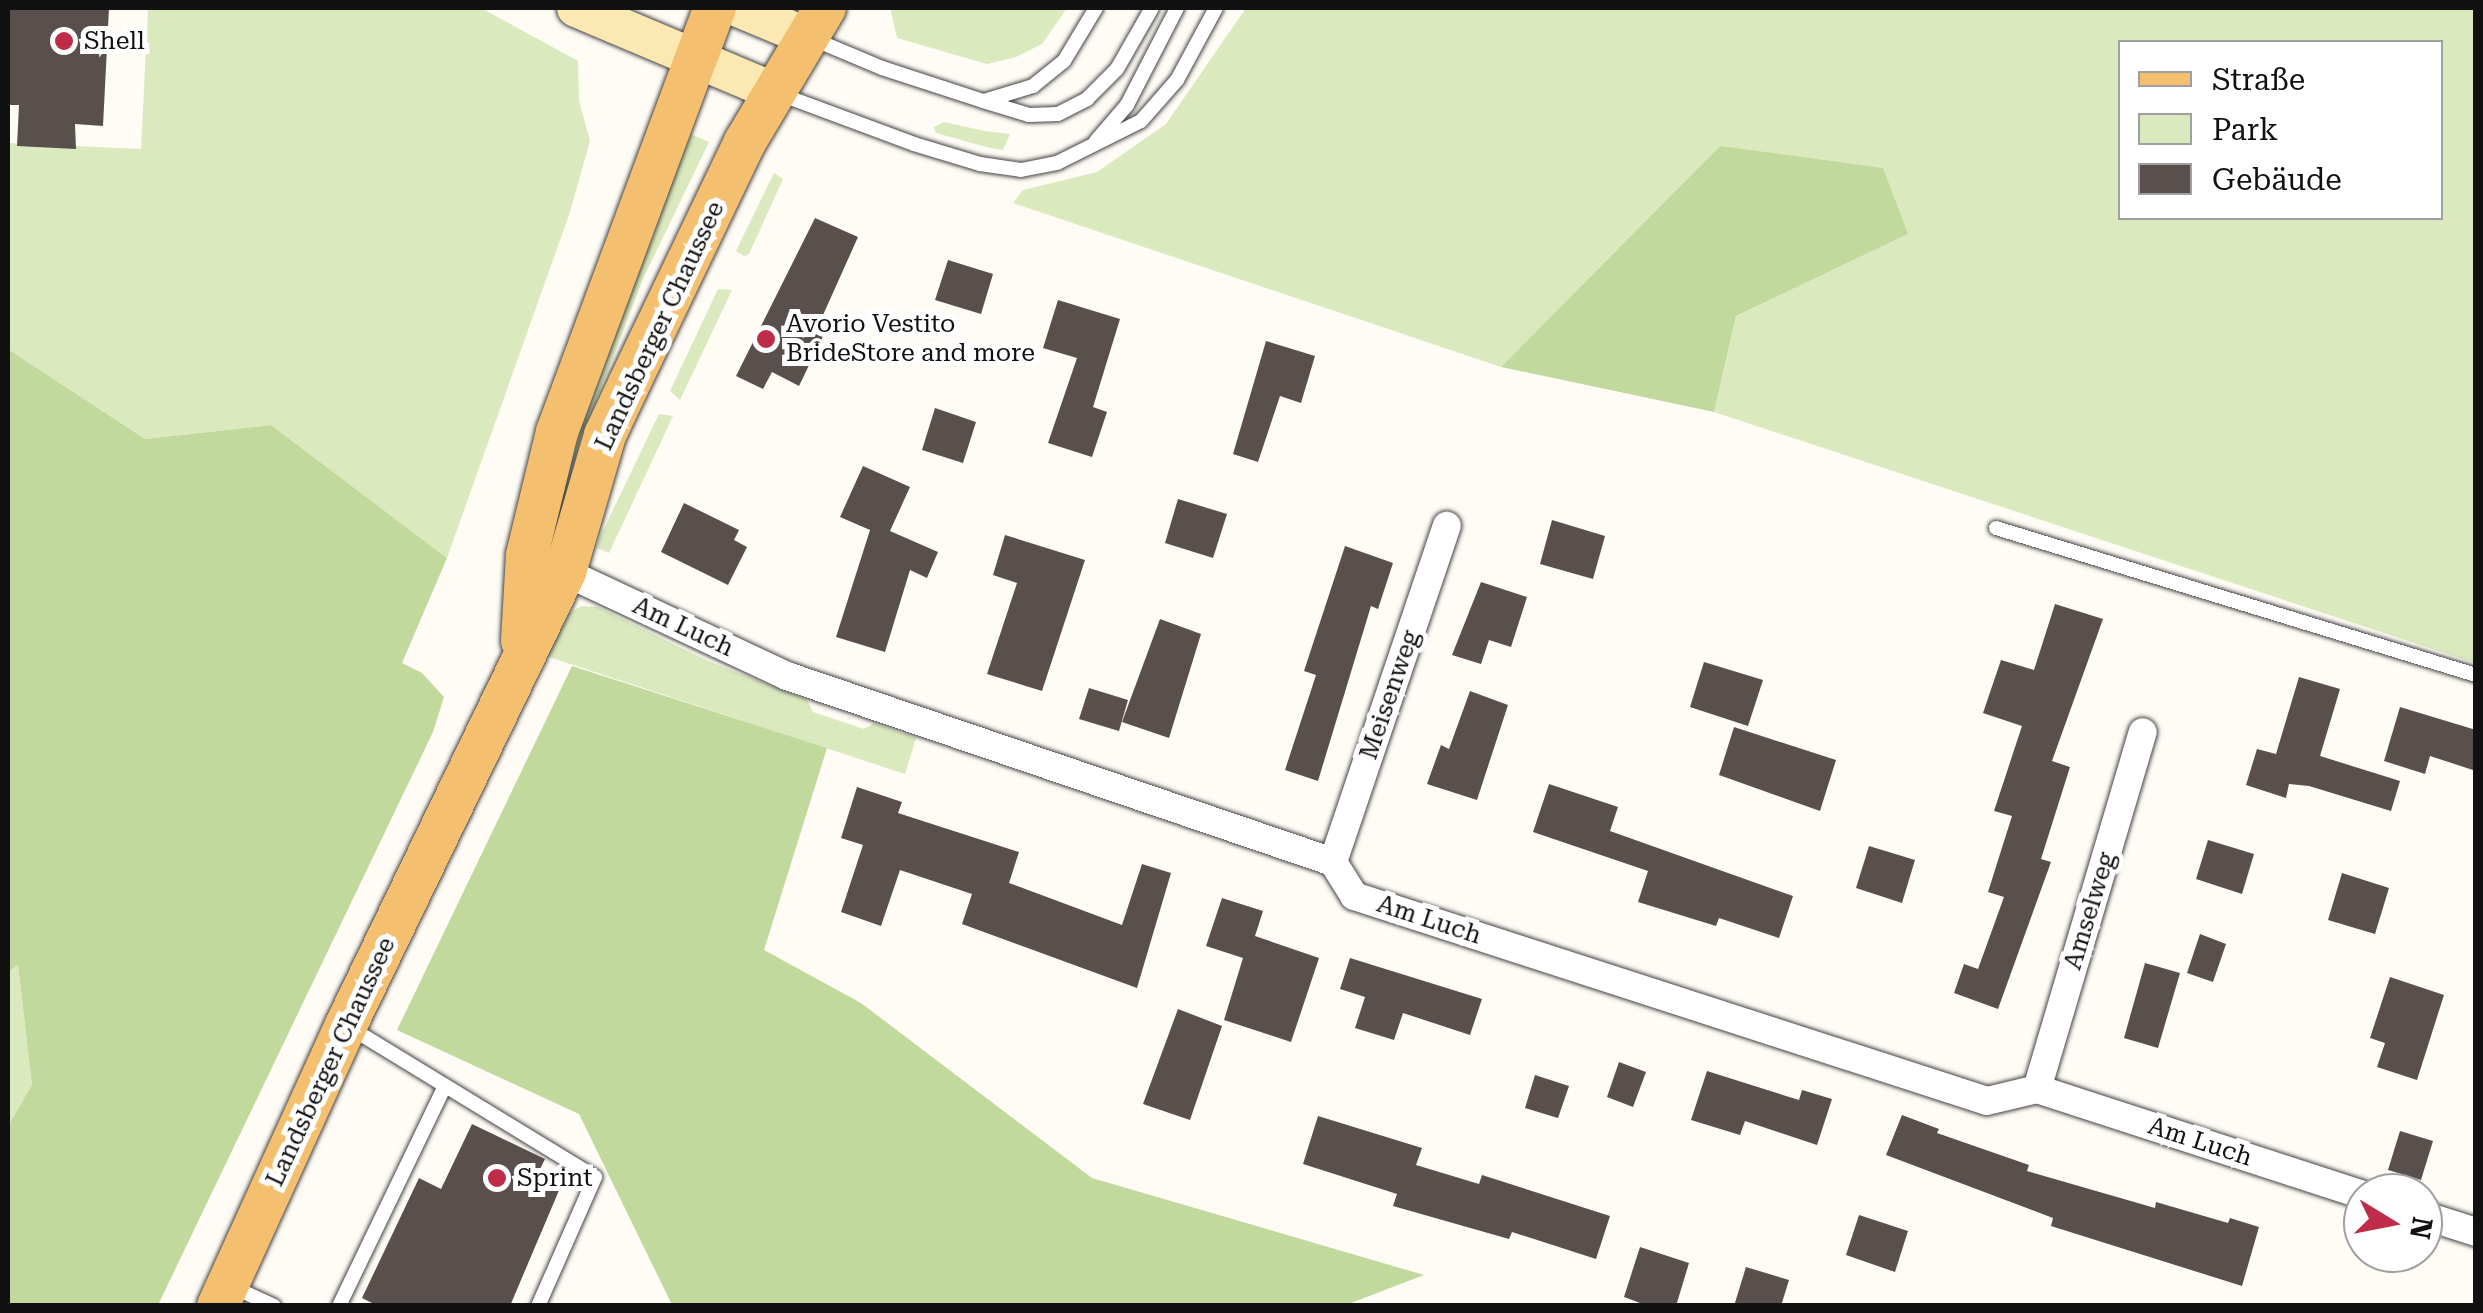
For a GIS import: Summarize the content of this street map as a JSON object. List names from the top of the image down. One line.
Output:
{"streets":{"main road":["Landsberger Chaussee"],"street":["Am Luch","Meisenweg","Amselweg"]},"crossings":[["Landsberger Chaussee","Am Luch"],["Am Luch","Meisenweg"],["Am Luch","Amselweg"]],"places":["Shell","Avorio Vestito BrideStore and more","Sprint"],"legend":["Straße","Park","Gebäude"],"north":"right"}
